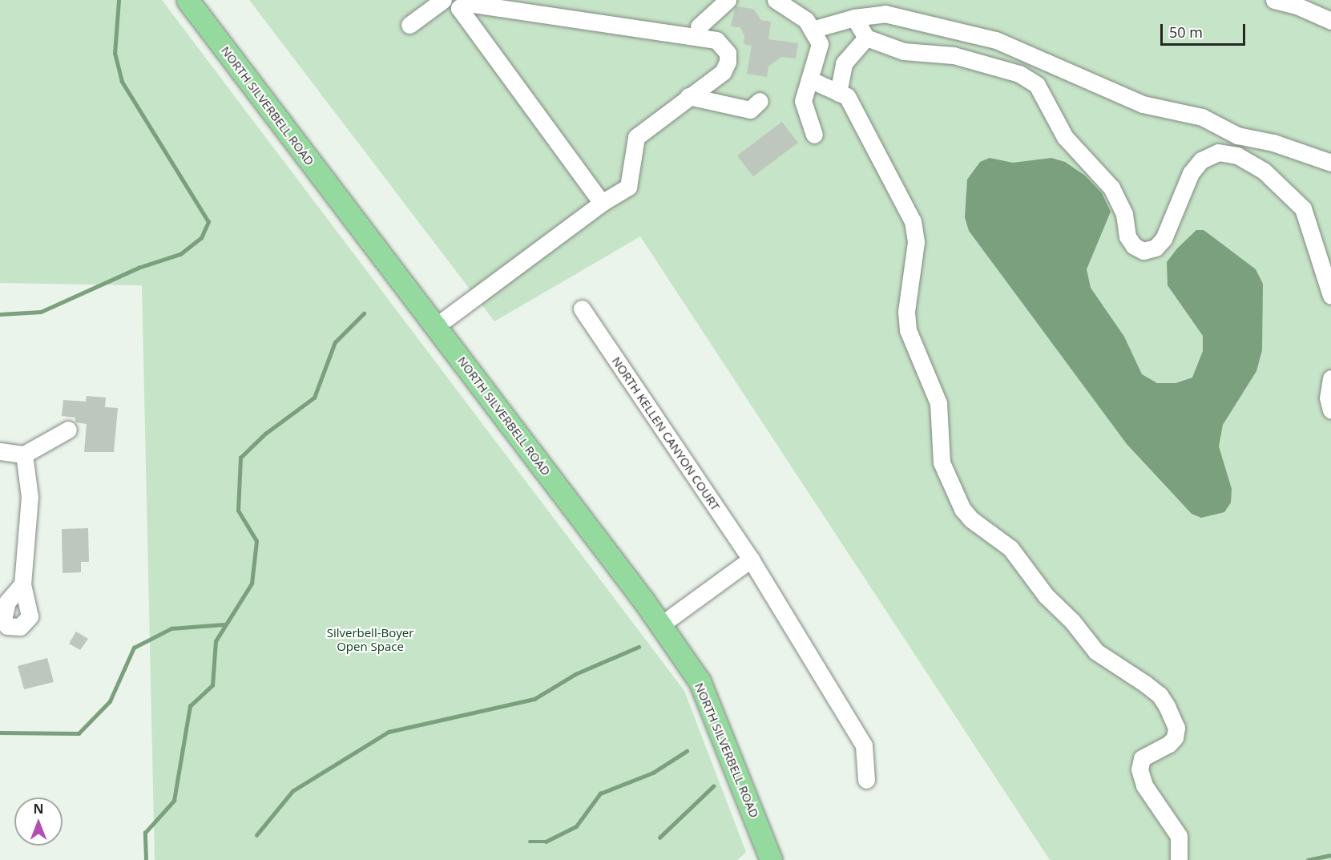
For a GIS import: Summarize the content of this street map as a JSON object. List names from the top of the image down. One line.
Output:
{"streets":{"main road":["NORTH SILVERBELL ROAD"],"street":["NORTH KELLEN CANYON COURT"]},"parks":["Silverbell-Boyer Open Space"],"scale_bar":"50 m","north":"top"}
